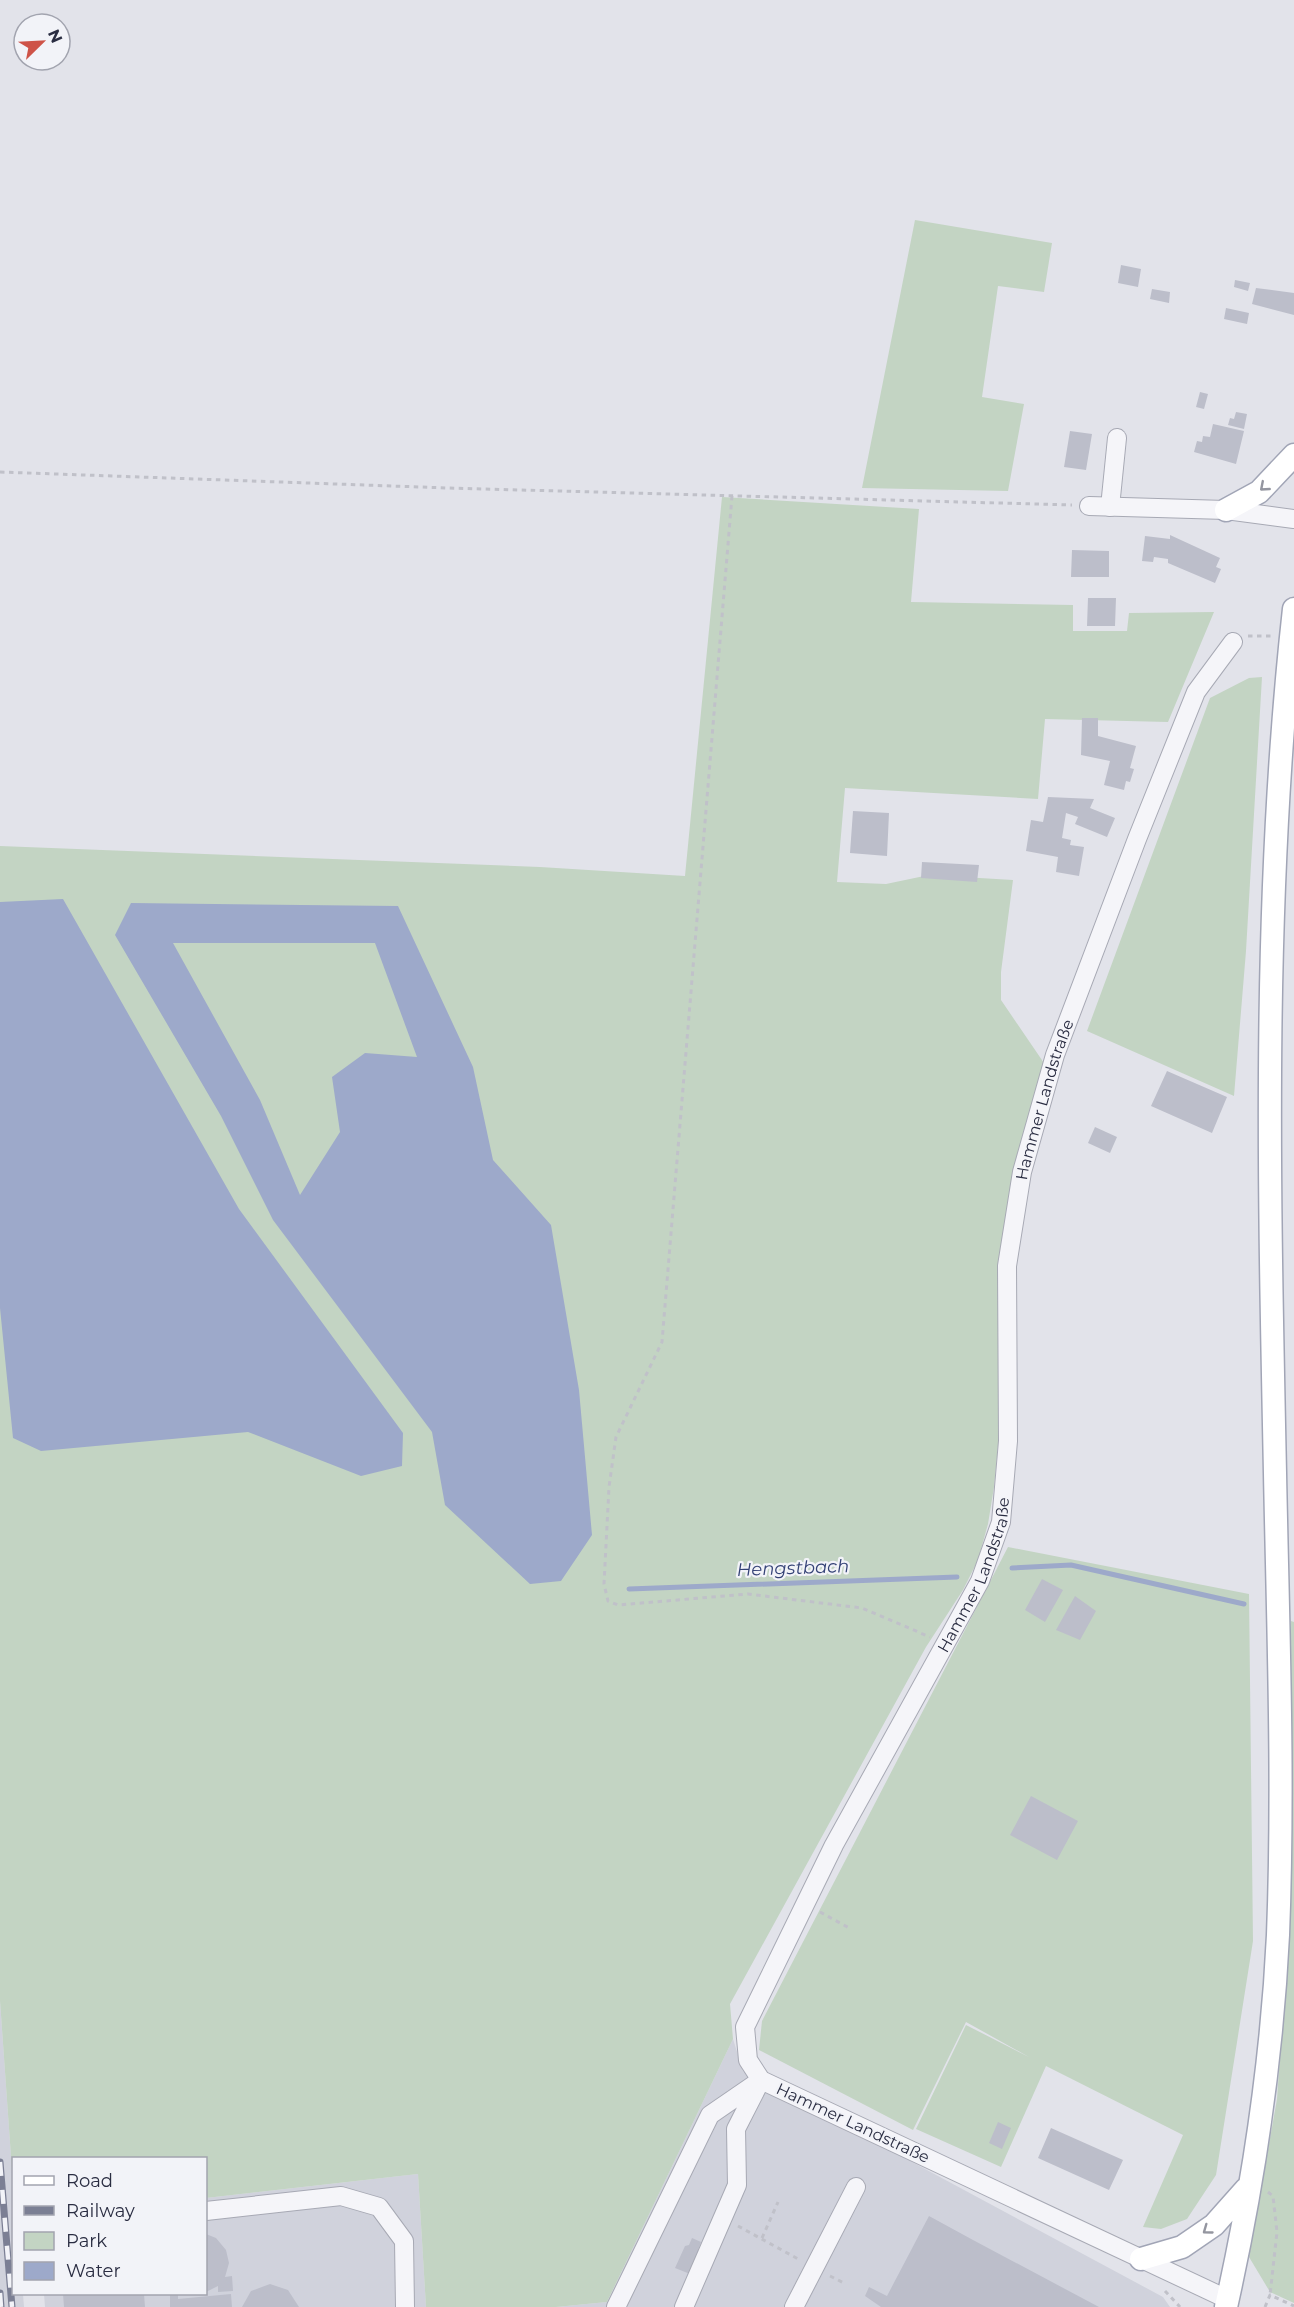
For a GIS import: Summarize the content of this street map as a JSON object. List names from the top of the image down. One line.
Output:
{"streets":{"main road":["Hammer Landstraße"]},"water":["Hengstbach"],"legend":["Road","Railway","Park","Water"],"north":"top right"}
